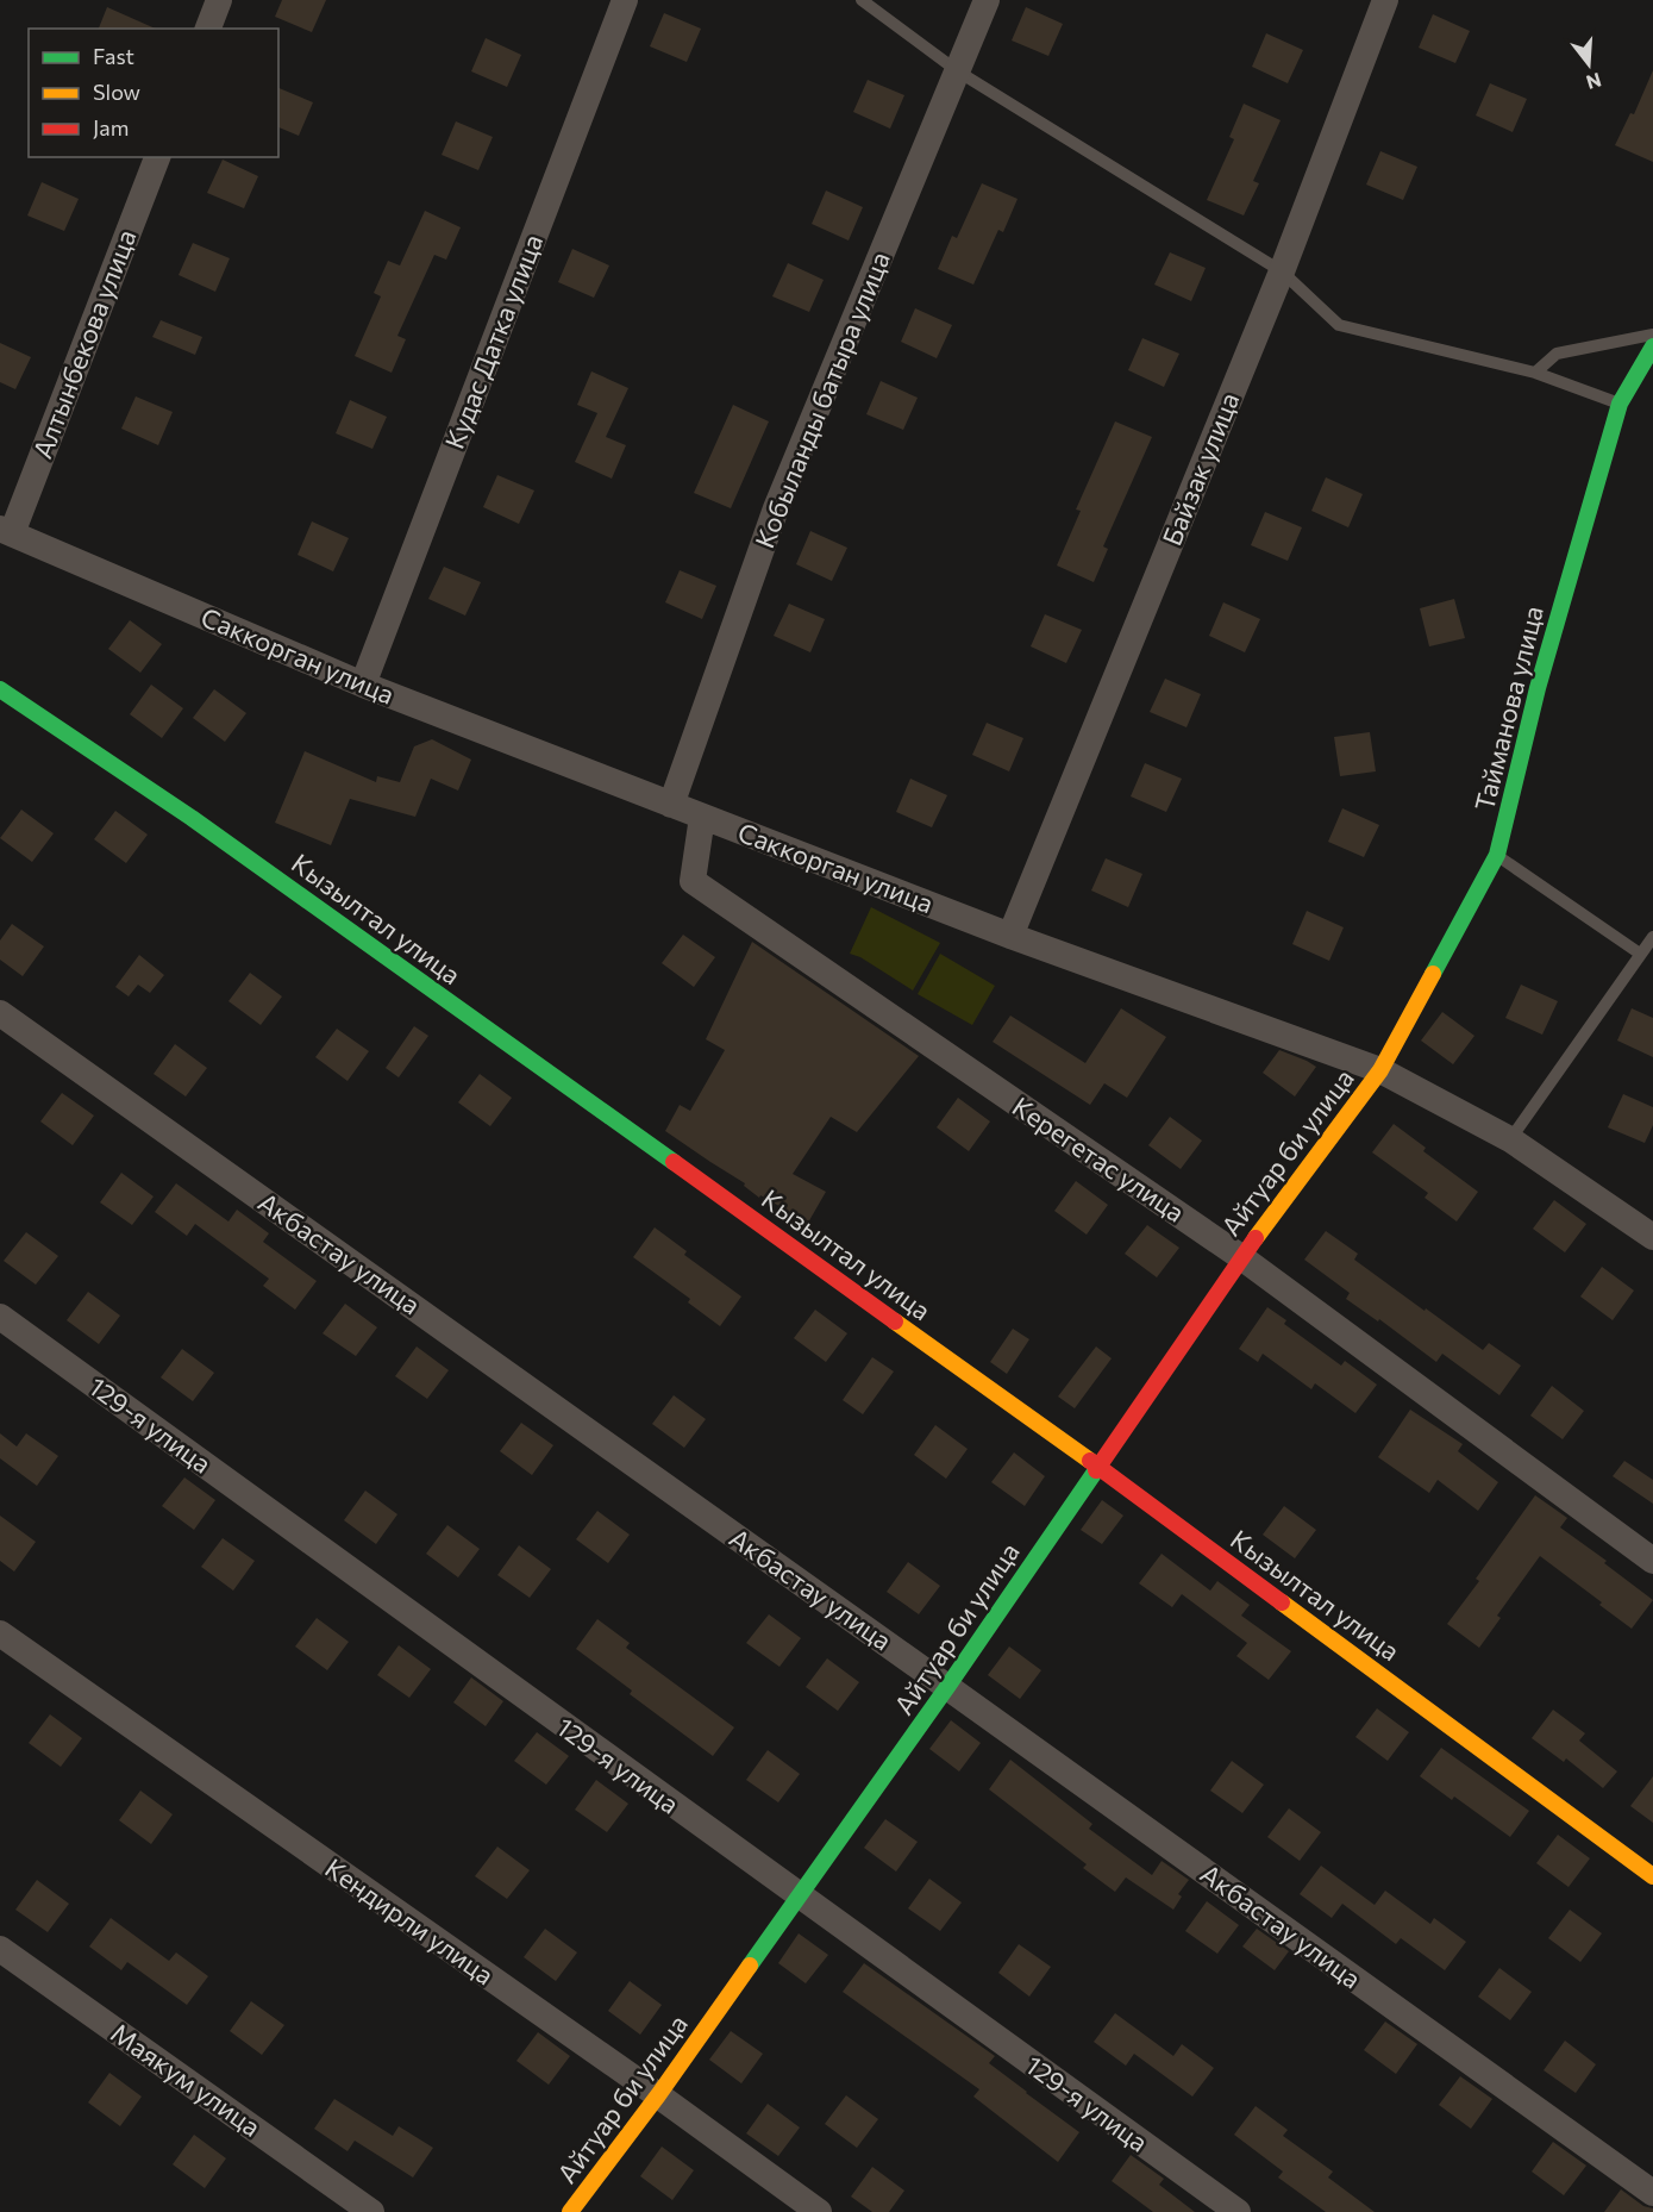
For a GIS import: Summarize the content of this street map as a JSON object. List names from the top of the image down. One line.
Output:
{"streets":{"street":["Кудас Датка улица","Алтынбекова улица","Кобыланды батыра улица","Байзак улица","Саккорган улица","Тайманова улица","Кызылтал улица","Айтуар би улица","Керегетас улица","Акбастау улица","129-я улица","Кендирли улица","Маякум улица"]},"crossings":[["Кудас Датка улица","Саккорган улица"],["Алтынбекова улица","Саккорган улица"],["Кобыланды батыра улица","Саккорган улица"],["Байзак улица","Саккорган улица"],["Саккорган улица","Тайманова улица"],["Саккорган улица","Айтуар би улица"],["Саккорган улица","Керегетас улица"],["Тайманова улица","Айтуар би улица"],["Кызылтал улица","Айтуар би улица"],["Айтуар би улица","Керегетас улица"],["Айтуар би улица","Акбастау улица"],["Айтуар би улица","129-я улица"],["Айтуар би улица","Кендирли улица"]],"legend":["Fast","Slow","Jam"],"north":"bottom"}
